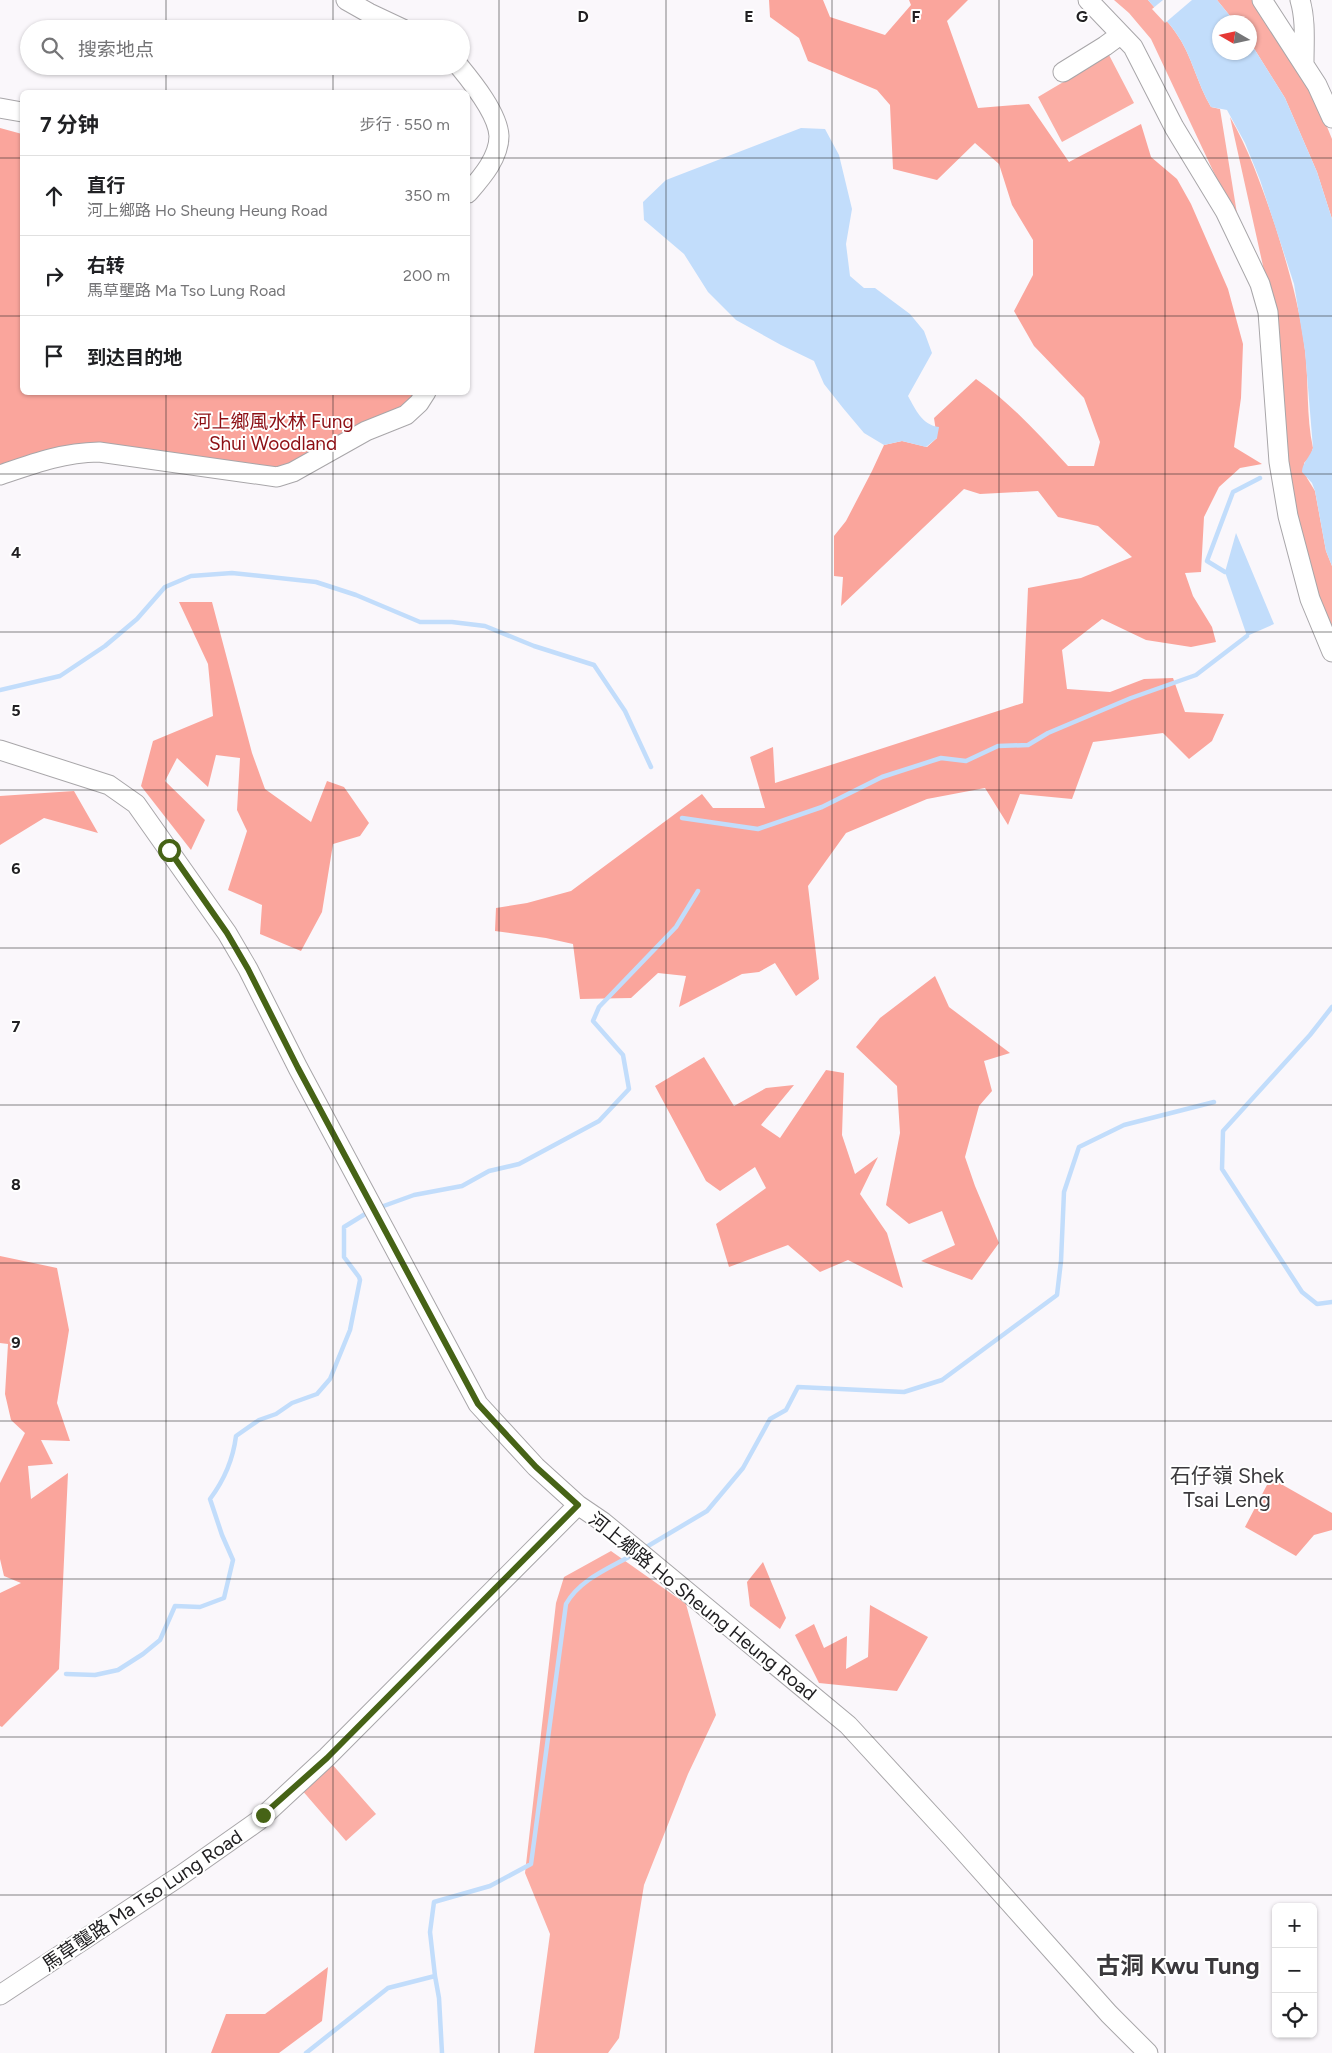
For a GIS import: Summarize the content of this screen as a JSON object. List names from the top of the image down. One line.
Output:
{"streets":{"street":["河上鄉路 Ho Sheung Heung Road","馬草壟路 Ma Tso Lung Road"]},"crossings":[["河上鄉路 Ho Sheung Heung Road","馬草壟路 Ma Tso Lung Road"]],"districts":["石仔嶺 Shek Tsai Leng","古洞 Kwu Tung"],"parks":["河上鄉風水林 Fung Shui Woodland"],"north":"left","page":{"search":"搜索地点","heading":["7 分钟","步行 · 550 m"],"list":[["直行","河上鄉路 Ho Sheung Heung Road","350 m"],["右转","馬草壟路 Ma Tso Lung Road","200 m"],"到达目的地"],"map_buttons":["+","−"]},"grid":{"columns":["D","E","F","G"],"rows":["4","5","6","7","8","9"]}}
